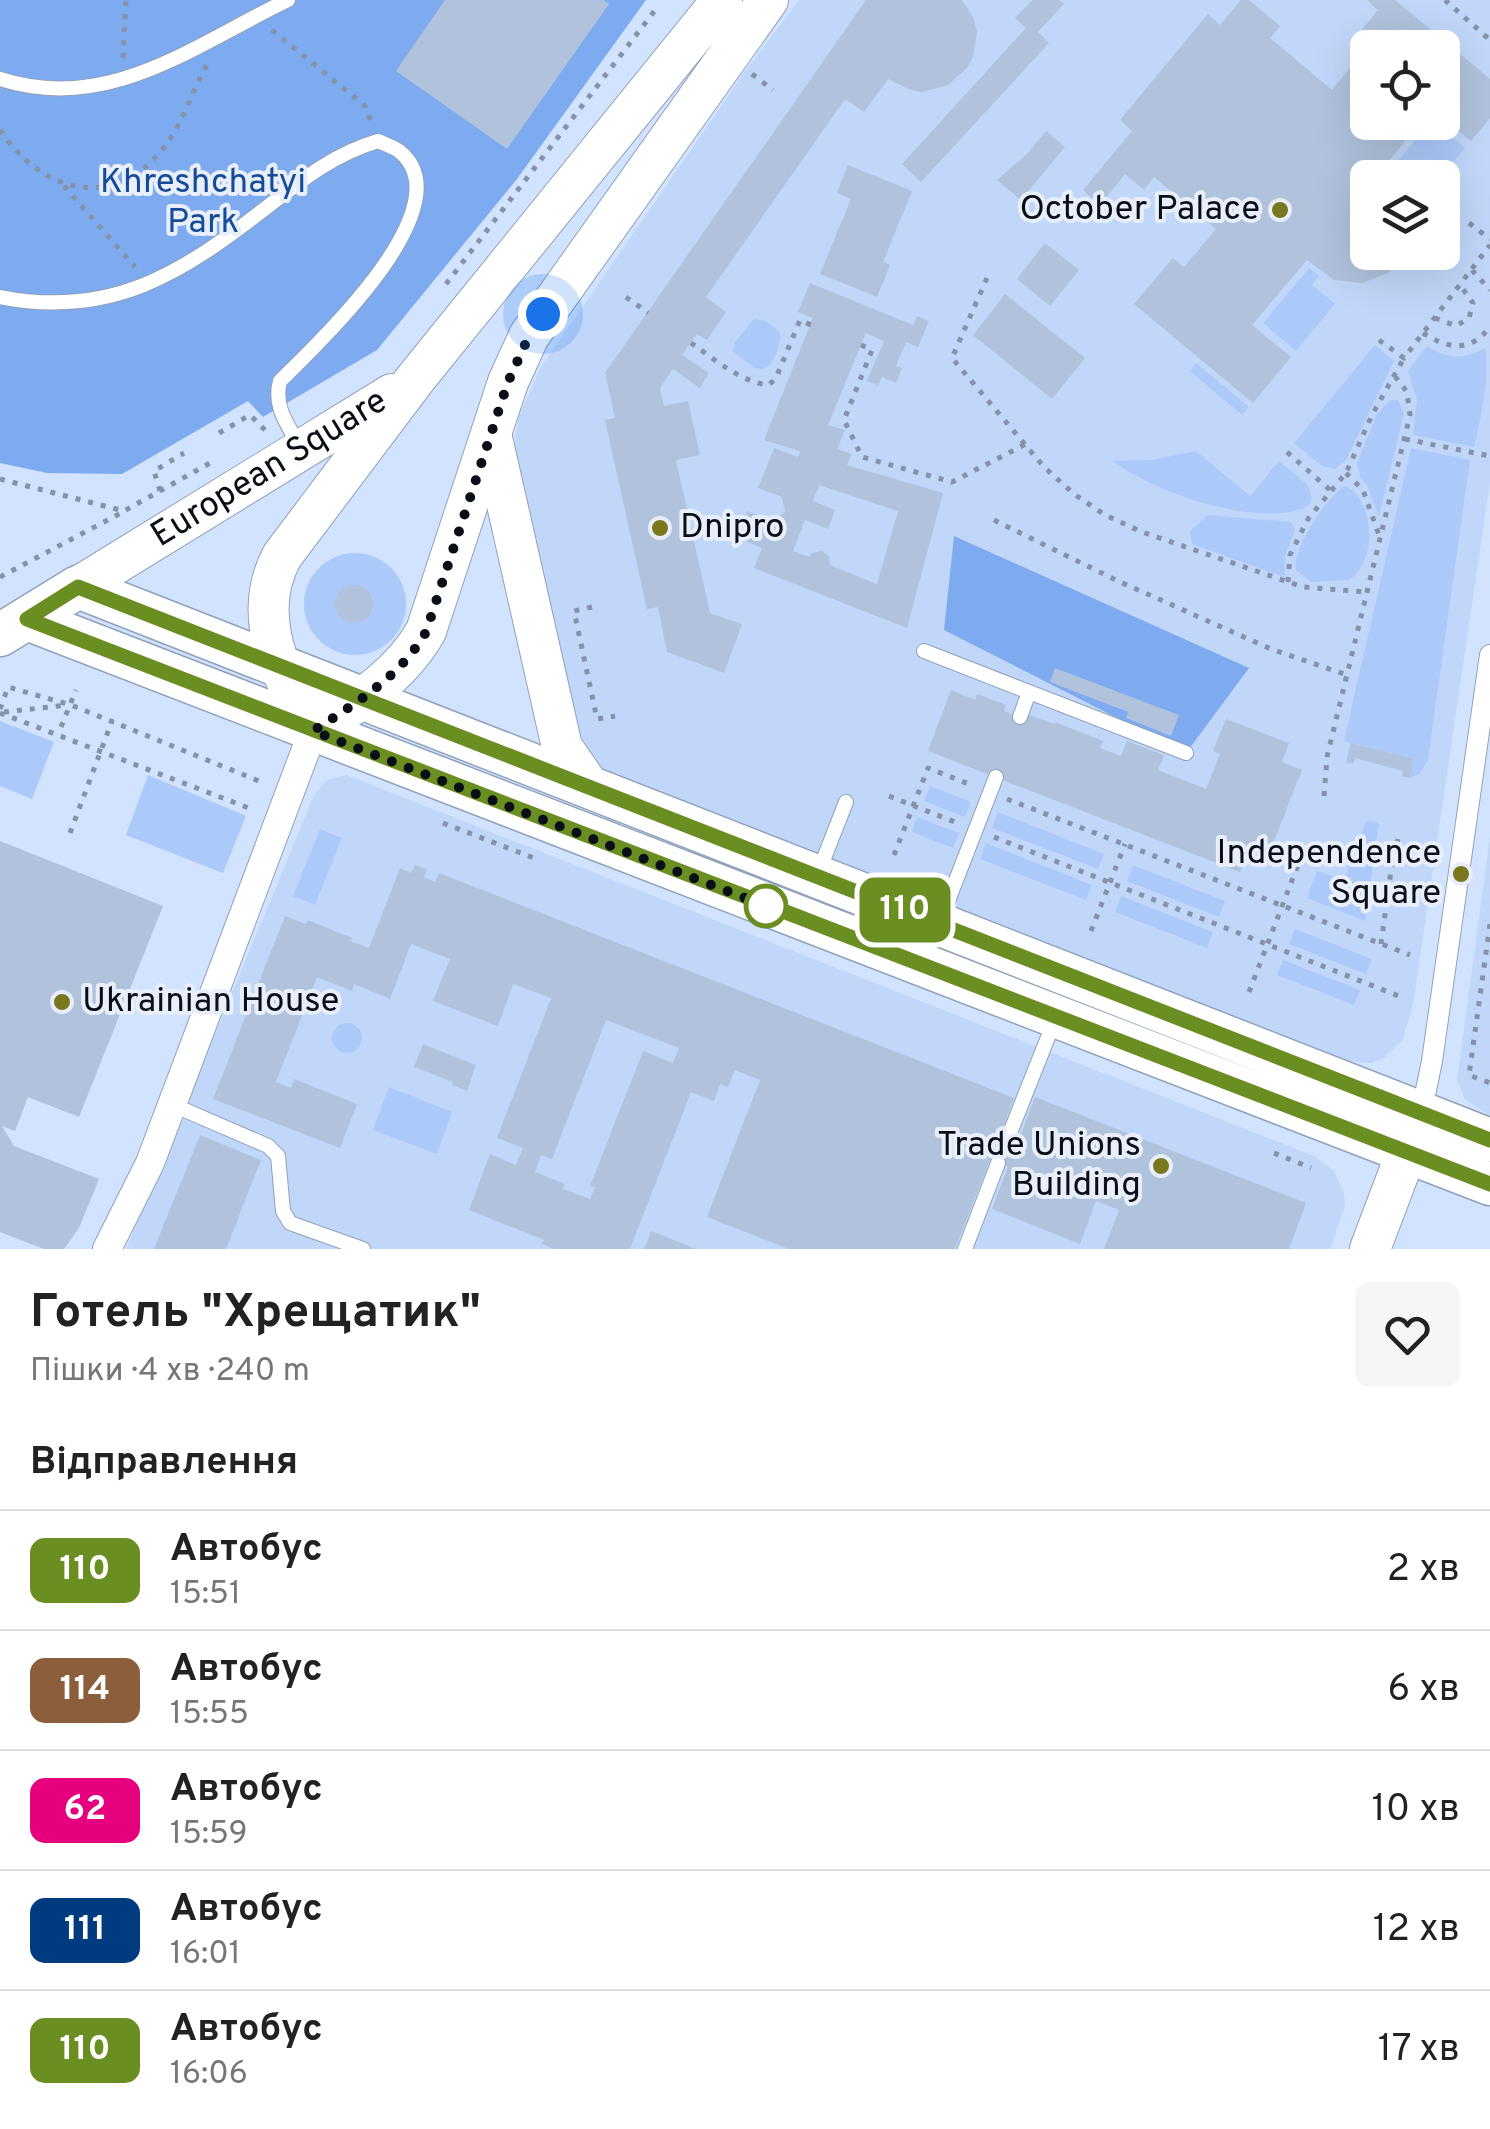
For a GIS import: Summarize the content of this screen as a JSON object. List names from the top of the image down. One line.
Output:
{"streets":{"main road":["European Square"]},"parks":["Khreshchatyi Park"],"places":["October Palace","Dnipro","Independence Square","Ukrainian House","Trade Unions Building"],"lines":["bus line 110"],"page":{"on_map":"110","heading":[["Готель \"Хрещатик\"","Пішки · 4 хв · 240 m"],"Відправлення"],"list":[{"mark":"110","name":"Автобус","note":"15:51","value":"2 хв"},{"mark":"114","name":"Автобус","note":"15:55","value":"6 хв"},{"mark":"62","name":"Автобус","note":"15:59","value":"10 хв"},{"mark":"111","name":"Автобус","note":"16:01","value":"12 хв"},{"mark":"110","name":"Автобус","note":"16:06","value":"17 хв"}]}}
